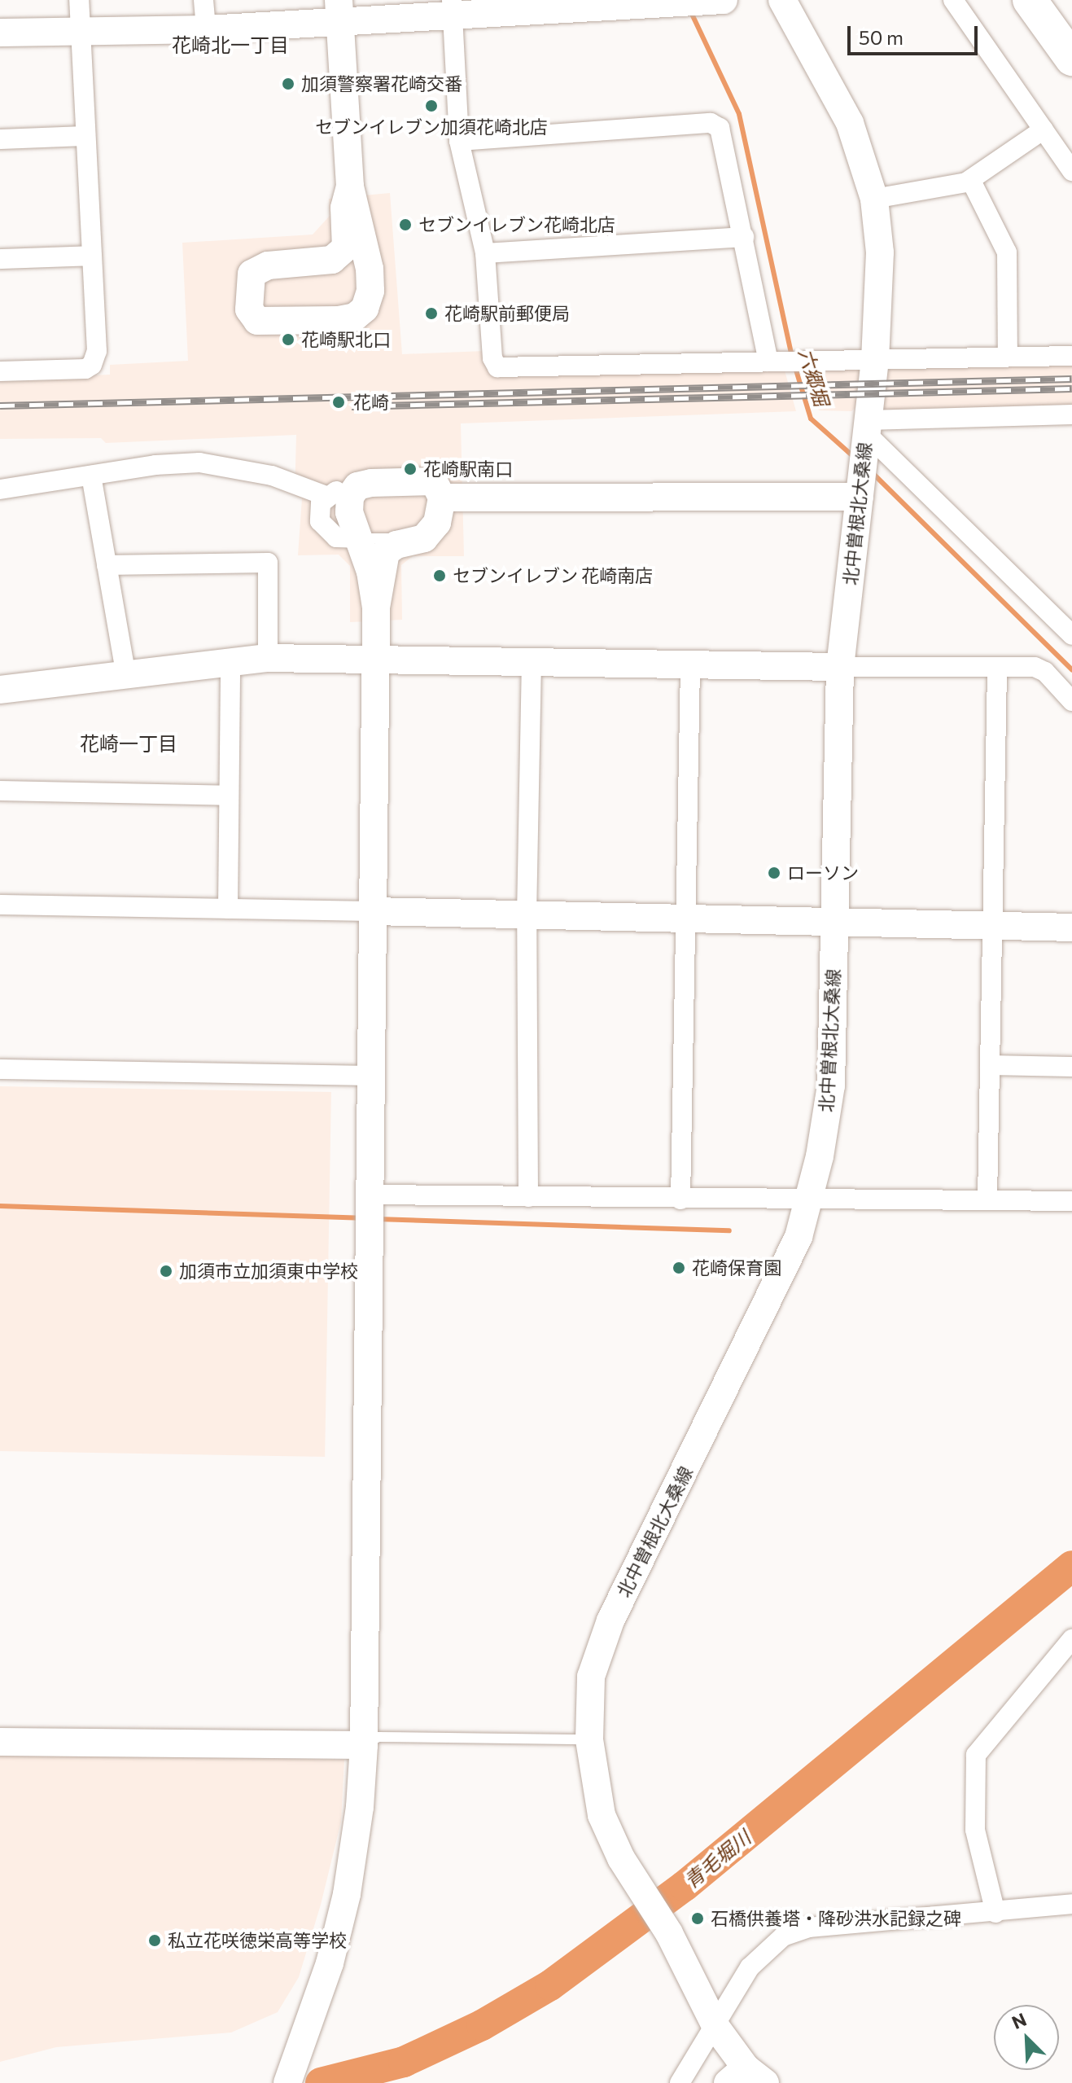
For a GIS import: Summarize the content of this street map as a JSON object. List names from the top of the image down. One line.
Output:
{"streets":{"street":["北中曽根北大桑線"]},"districts":["花崎北一丁目","花崎一丁目"],"water":["六郷堀","青毛堀川"],"places":["加須警察署花崎交番","セブンイレブン加須花崎北店","セブンイレブン花崎北店","花崎駅前郵便局","花崎駅北口","花崎","花崎駅南口","セブンイレブン 花崎南店","ローソン","花崎保育園","加須市立加須東中学校","石橋供養塔・降砂洪水記録之碑","私立花咲徳栄高等学校"],"scale_bar":"50 m","north":"top left"}
